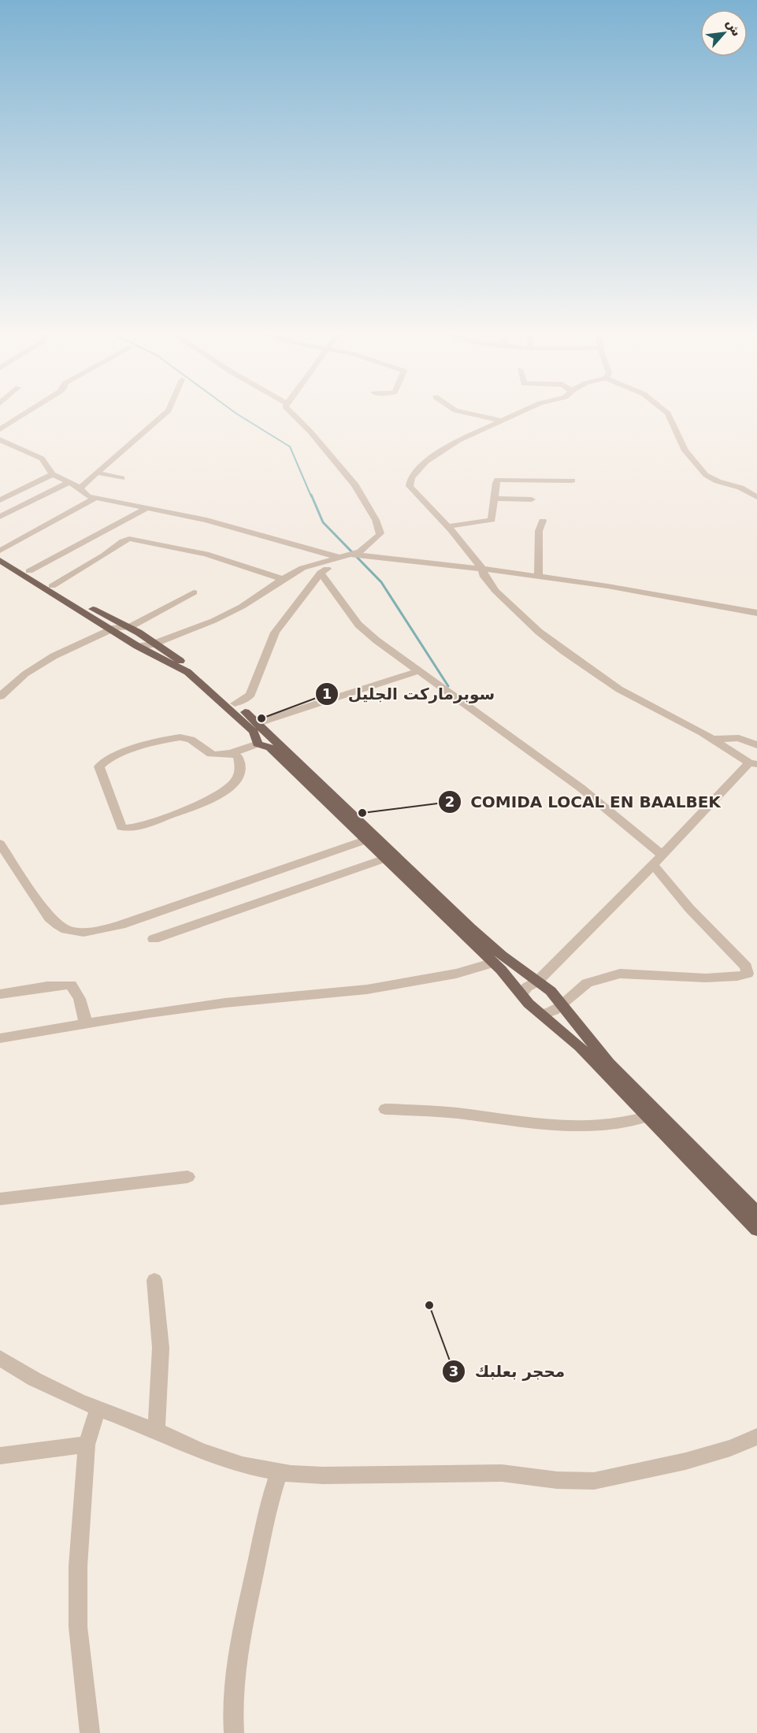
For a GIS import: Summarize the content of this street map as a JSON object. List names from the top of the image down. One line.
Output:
{"places":["سوبرماركت الجليل","COMIDA LOCAL EN BAALBEK","محجر بعلبك"],"north":"top right"}
